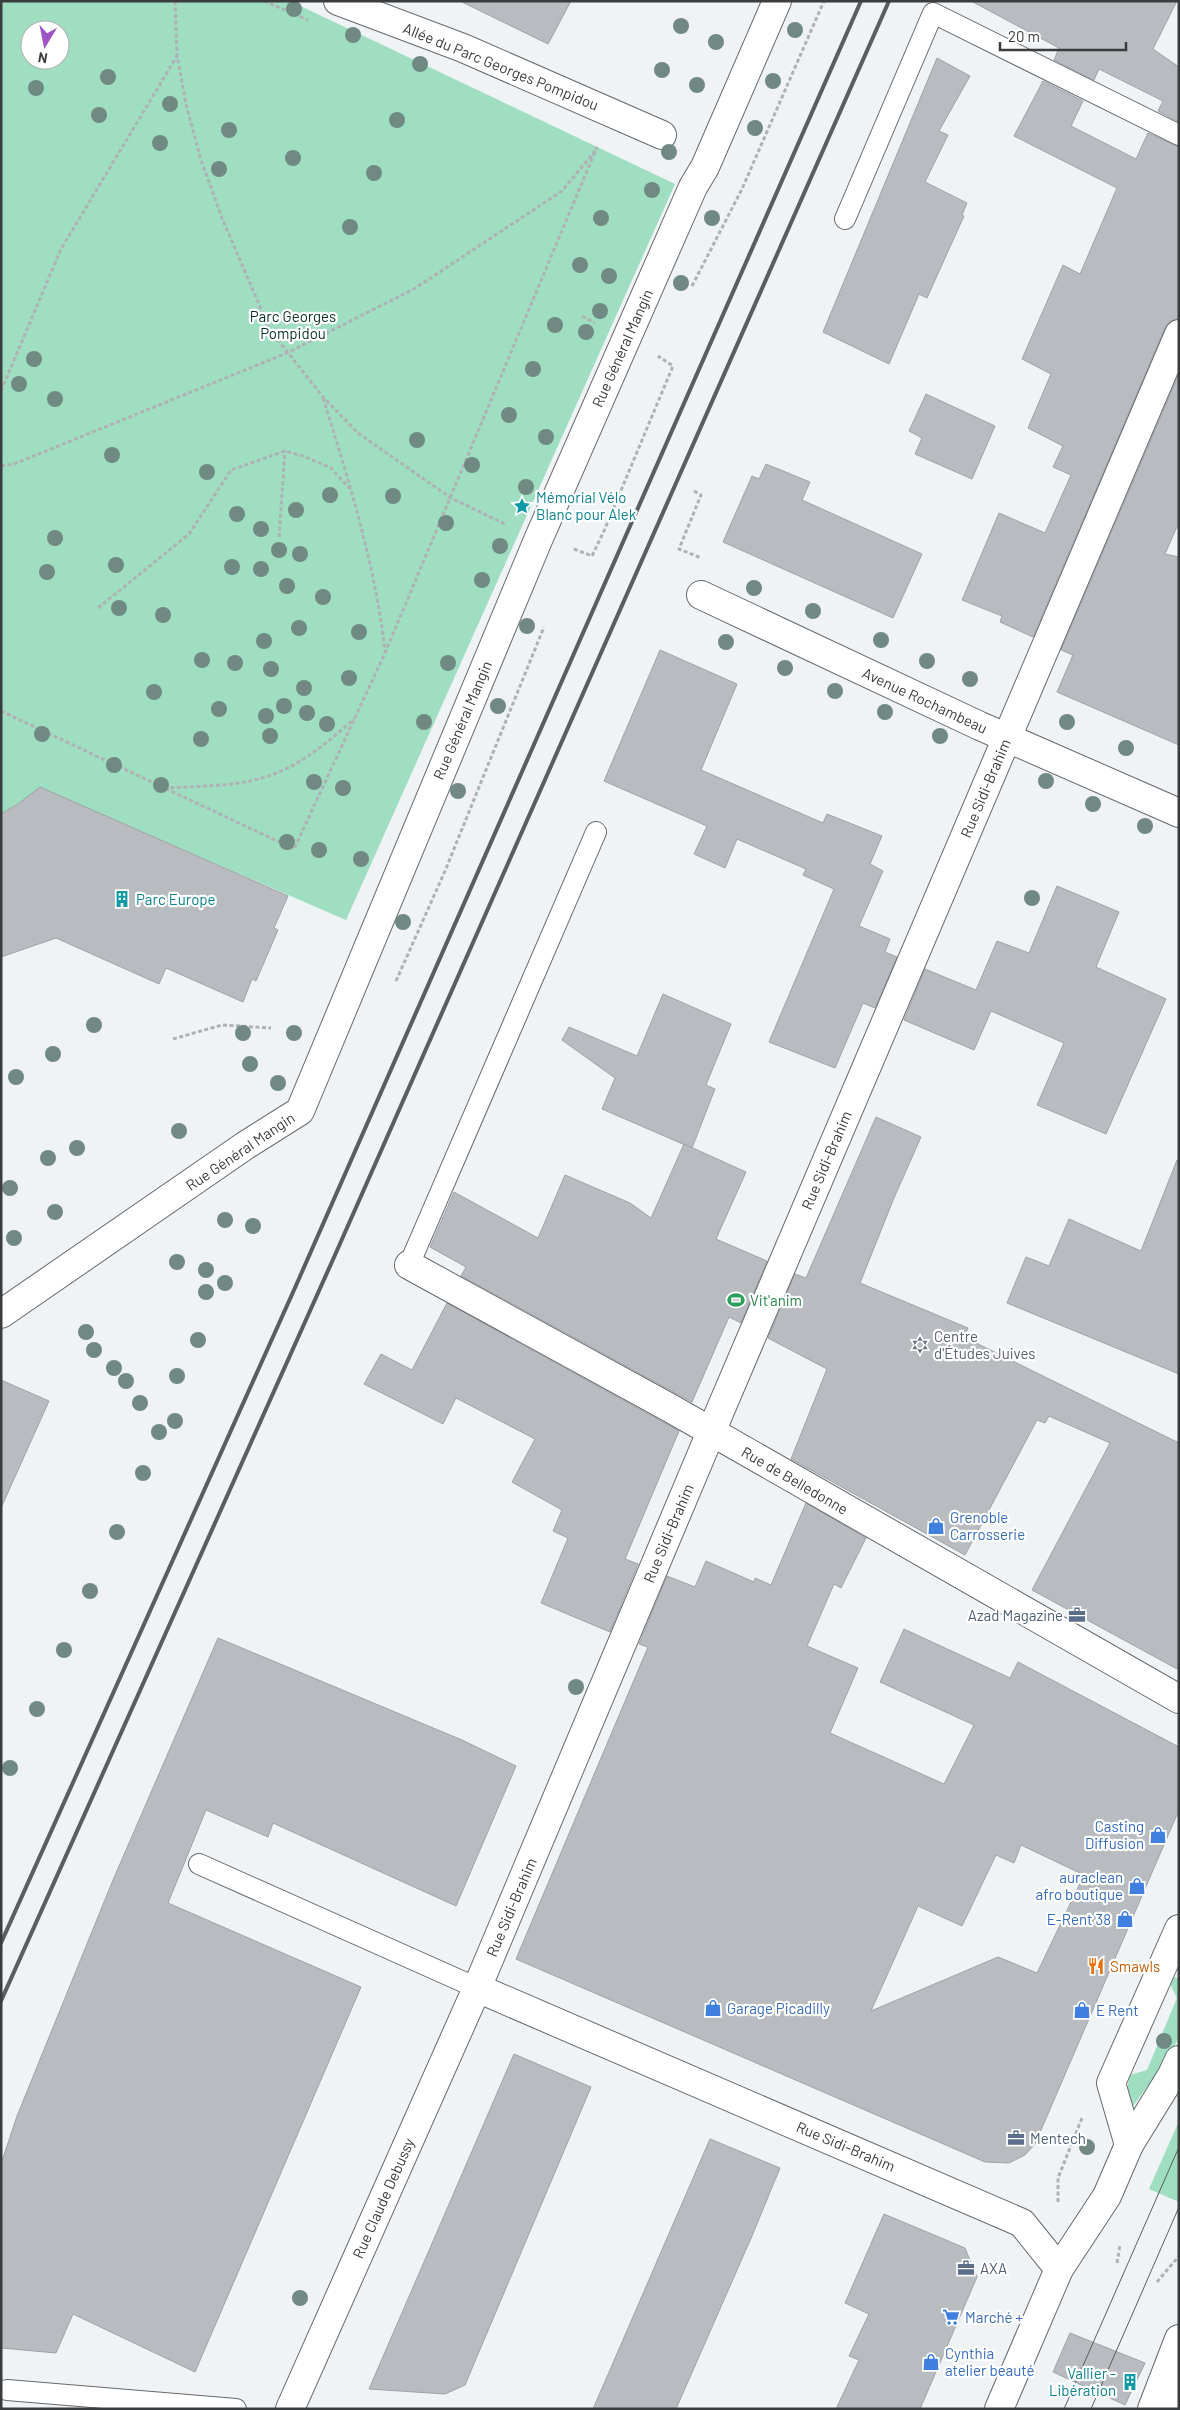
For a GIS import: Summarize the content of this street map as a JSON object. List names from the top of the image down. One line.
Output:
{"streets":{"street":["Allée du Parc Georges Pompidou","Rue Général Mangin","Avenue Rochambeau","Rue Sidi-Brahim","Rue de Belledonne","Rue Claude Debussy"]},"crossings":[["Avenue Rochambeau","Rue Sidi-Brahim"],["Rue Sidi-Brahim","Rue de Belledonne"],["Rue Sidi-Brahim","Rue Claude Debussy"]],"parks":["Parc Georges Pompidou"],"places":{"place":["Mémorial Vélo Blanc pour Alek"],"building":["Parc Europe","Vallier - Libération"],"sports":["Vit'anim"],"synagogue":["Centre d'Études Juives"],"shop":["Grenoble Carrosserie","Casting Diffusion","auraclean afro boutique","E-Rent 38","Garage Picadilly","E Rent","Cynthia atelier beauté"],"office":["Azad Magazine","Mentech","AXA"],"restaurant":["Smawls"],"supermarket":["Marché +"]},"scale_bar":"20 m","north":"bottom"}
